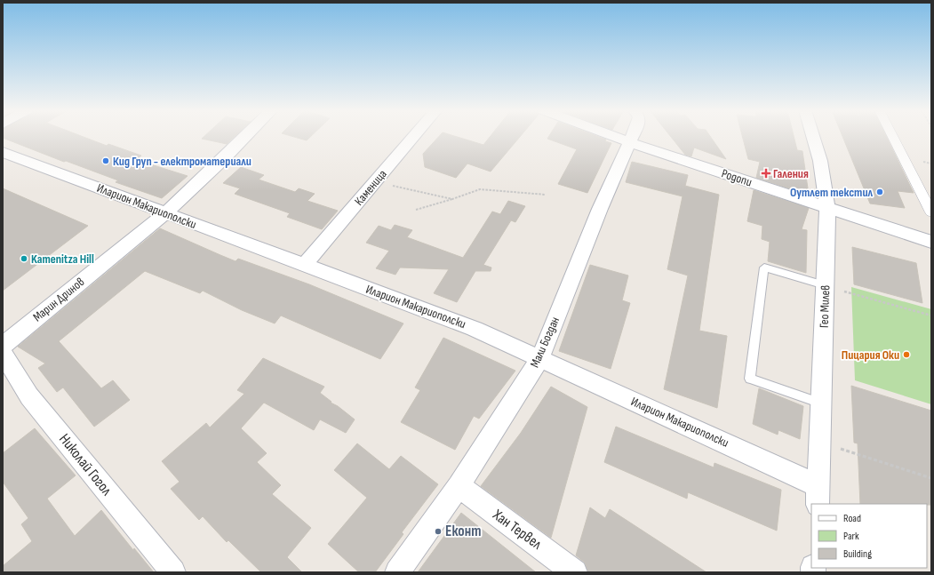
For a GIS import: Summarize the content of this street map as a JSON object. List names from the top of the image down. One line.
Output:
{"streets":{"street":["Родопи","Каменица","Иларион Макариополски","Марин Дринов","Гео Милев","Мали Богдан","Николай Гогол","Хан Тервел"]},"crossings":[["Родопи","Гео Милев"],["Родопи","Мали Богдан"],["Каменица","Иларион Макариополски"],["Иларион Макариополски","Марин Дринов"],["Иларион Макариополски","Гео Милев"],["Иларион Макариополски","Мали Богдан"],["Мали Богдан","Хан Тервел"]],"places":{"other":["Кид Груп - електроматериали","Оутлет текстил","Kamenitza Hill","Пицария Оки","Еконт"],"health":["Галения"]},"legend":["Road","Park","Building"]}
